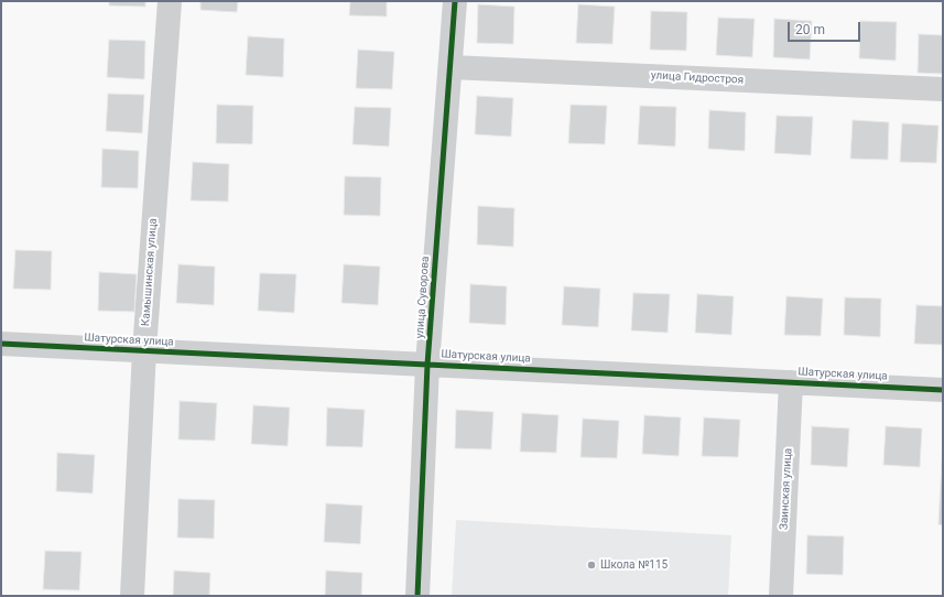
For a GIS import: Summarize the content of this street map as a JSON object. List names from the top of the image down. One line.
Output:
{"streets":{"street":["улица Гидростроя","Камышинская улица","улица Суворова","Шатурская улица","Заинская улица"]},"crossings":[["улица Гидростроя","улица Суворова"],["Камышинская улица","Шатурская улица"],["улица Суворова","Шатурская улица"],["Шатурская улица","Заинская улица"]],"places":["Школа №115"],"scale_bar":"20 m"}
